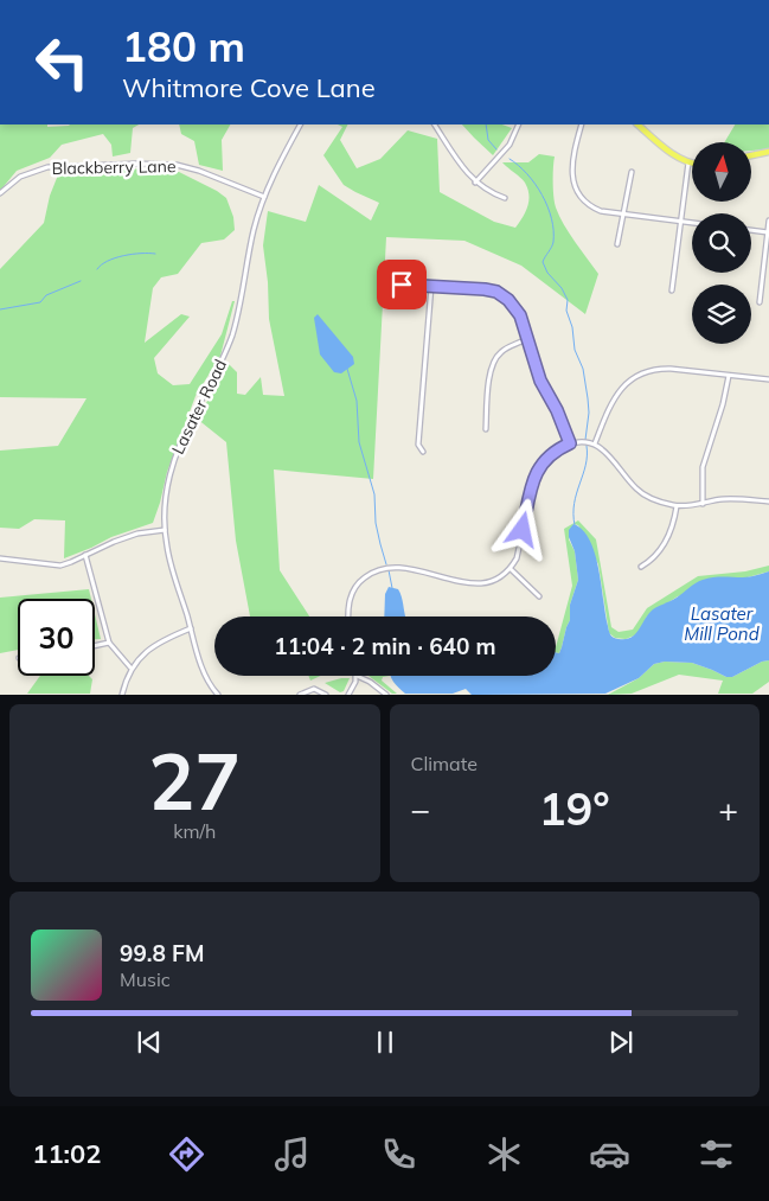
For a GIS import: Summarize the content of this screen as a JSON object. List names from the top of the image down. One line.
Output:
{"streets":{"street":["Blackberry Lane","Lasater Road"]},"crossings":[["Blackberry Lane","Lasater Road"]],"water":["Lasater Mill Pond"],"north":"top","page":{"turn":["180 m","Whitmore Cove Lane"],"limit":"30","trip":"11:04 · 2 min · 640 m","tile":[["27","km/h"],"Climate"],"heat":["−","19°","+"],"song":["99.8 FM","Music"],"tabs":"11:02"}}
